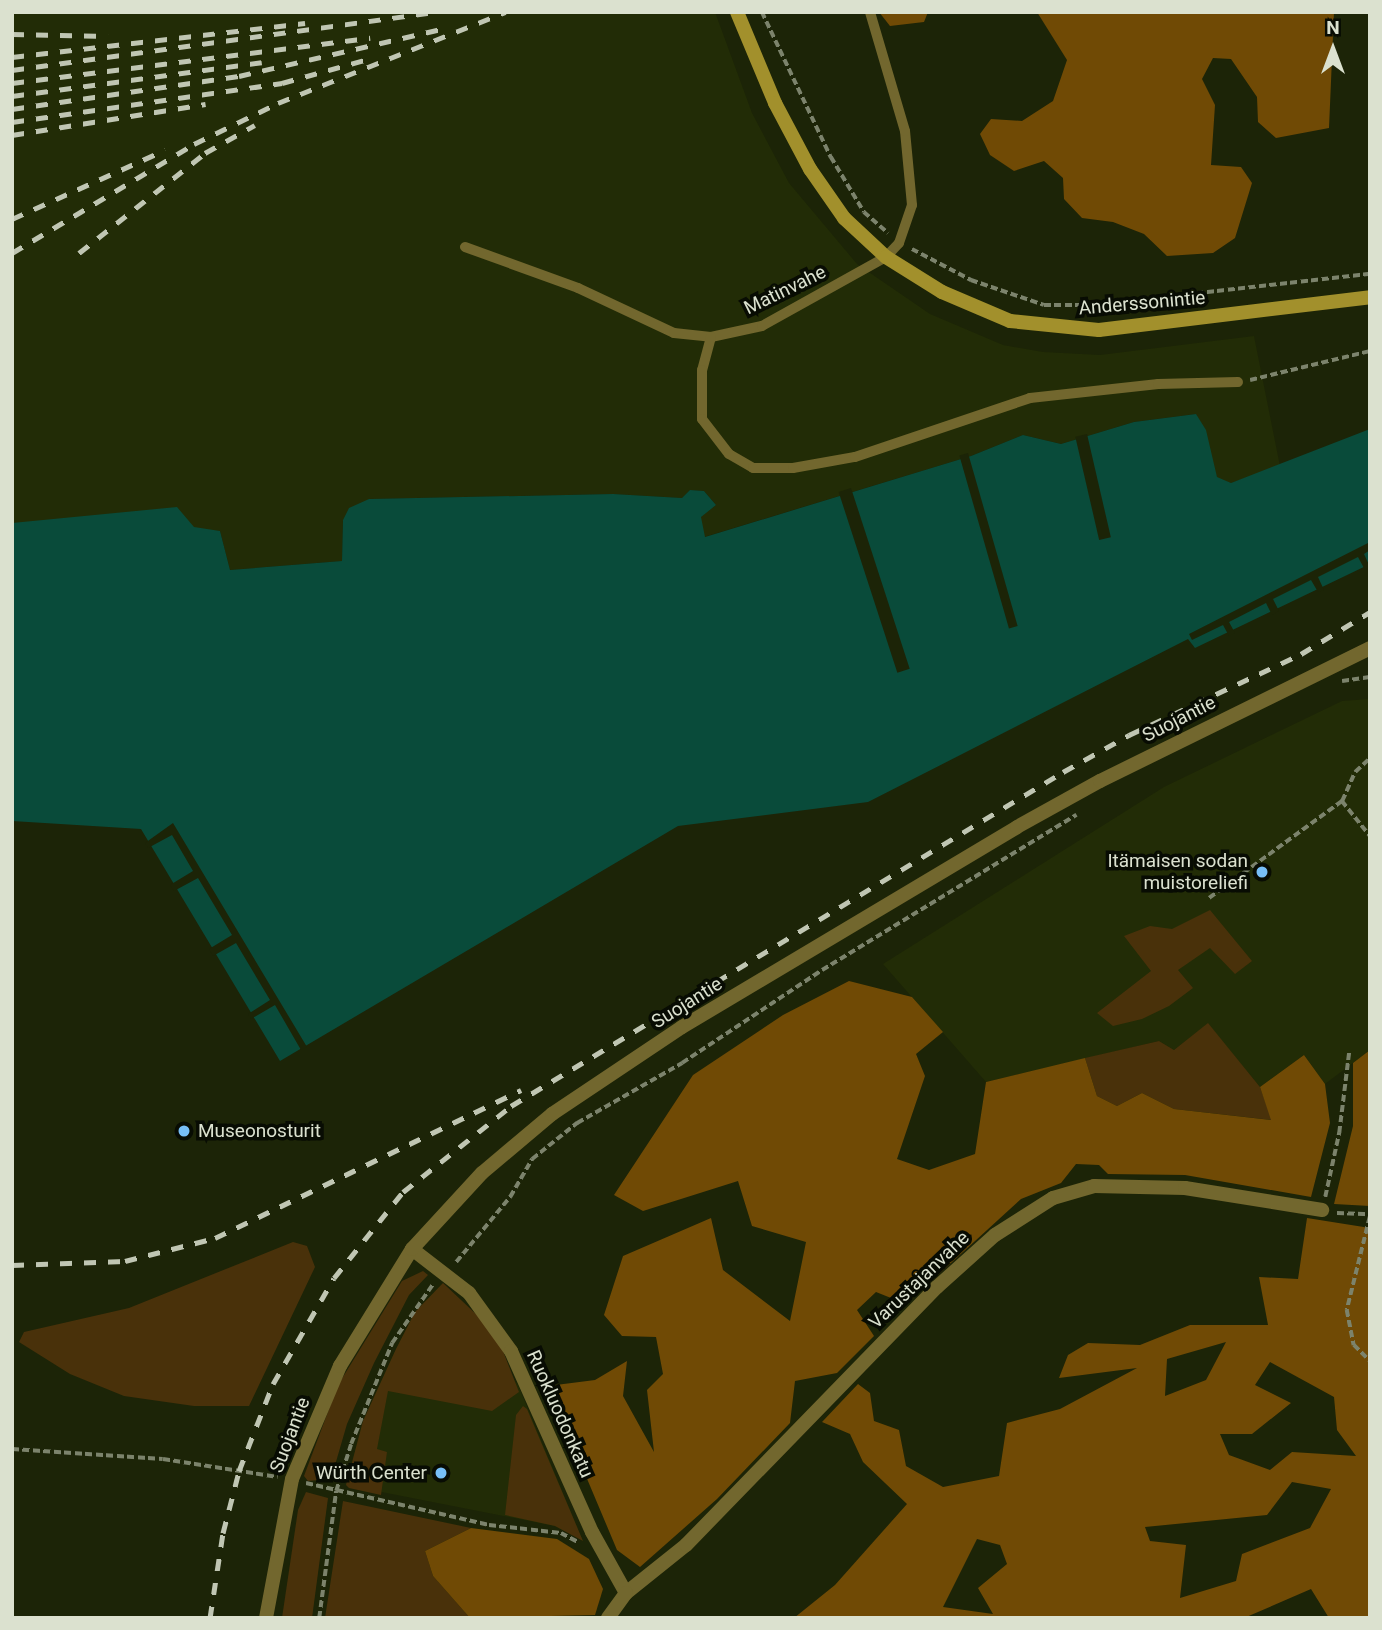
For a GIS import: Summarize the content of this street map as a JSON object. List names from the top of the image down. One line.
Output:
{"streets":{"main road":["Anderssonintie"],"street":["Suojantie","Varustajanvahe","Ruokluodonkatu"],"lane":["Matinvahe"]},"crossings":[["Matinvahe","Anderssonintie"],["Suojantie","Ruokluodonkatu"],["Varustajanvahe","Ruokluodonkatu"]],"places":["Itämaisen sodan muistoreliefi","Museonosturit","Würth Center"],"north":"top"}
